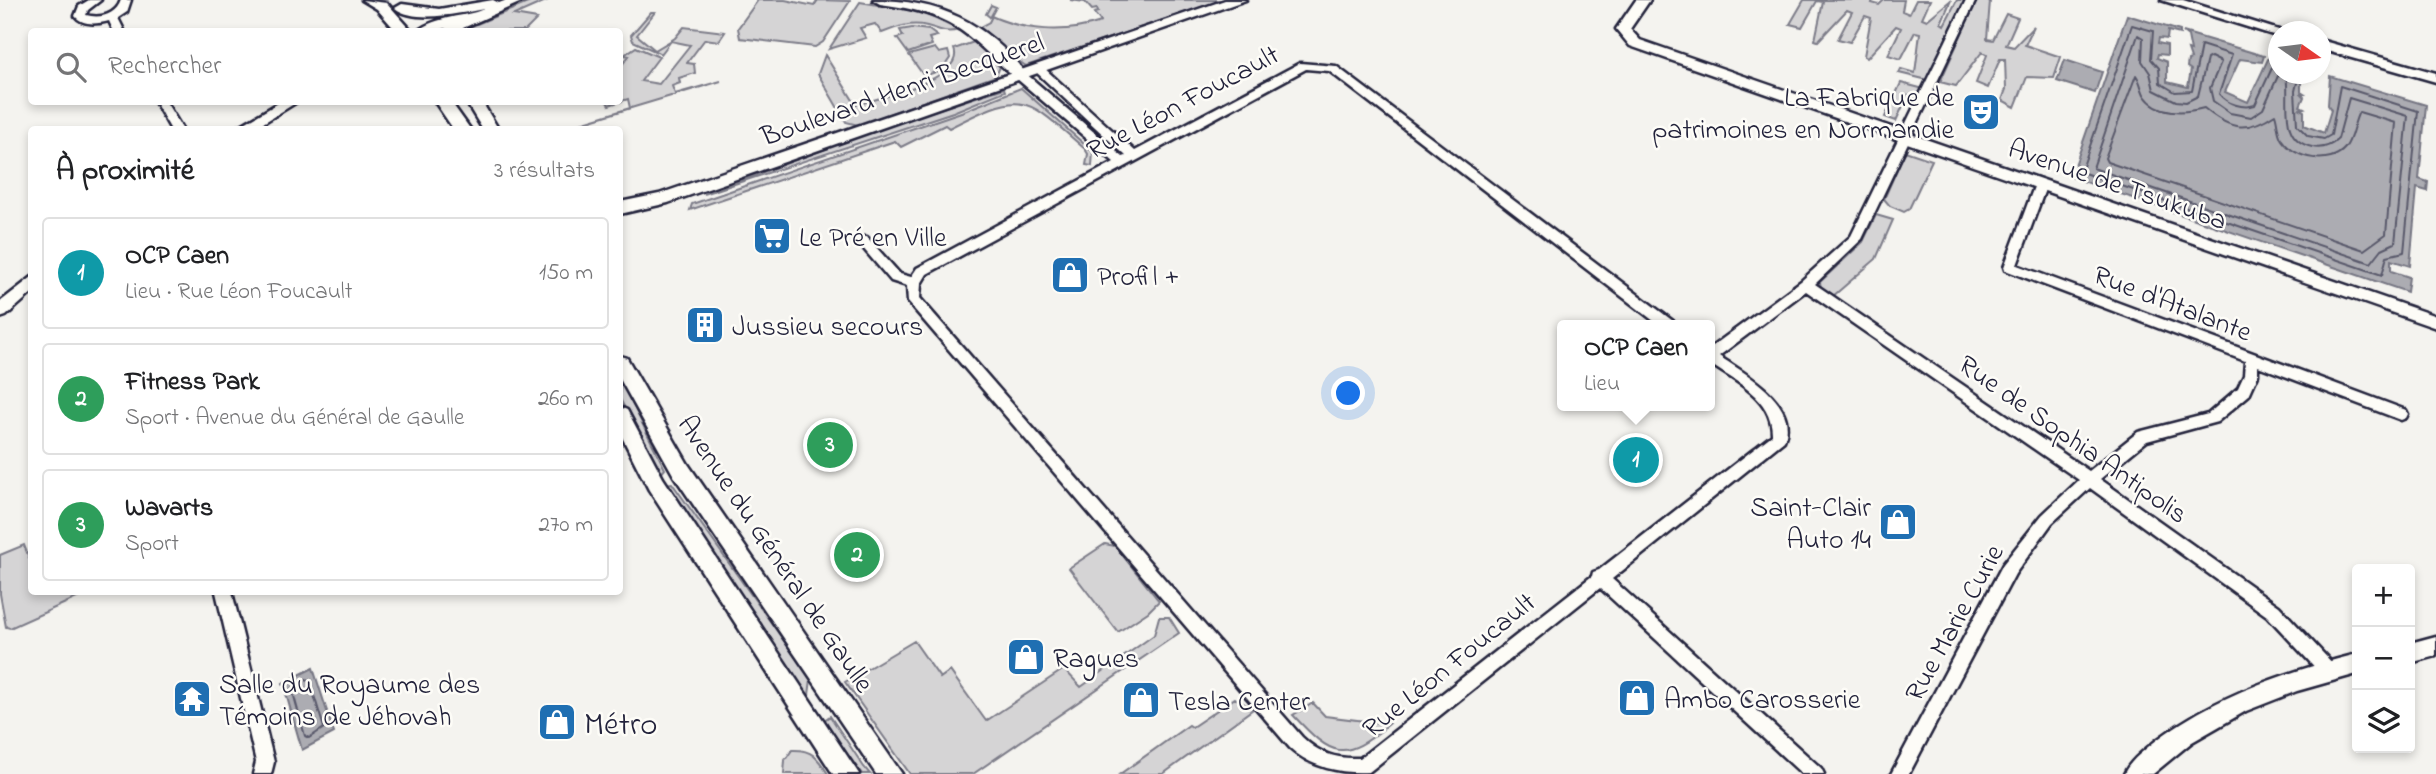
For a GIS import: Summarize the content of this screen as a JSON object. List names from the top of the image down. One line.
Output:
{"streets":{"main road":["Boulevard Henri Becquerel","Avenue du Général de Gaulle"],"street":["Rue Léon Foucault","Avenue de Tsukuba","Rue d'Atalante","Rue de Sophia Antipolis","Rue Marie Curie"]},"crossings":[["Avenue de Tsukuba","Rue d'Atalante"],["Rue d'Atalante","Rue Marie Curie"],["Rue de Sophia Antipolis","Rue Marie Curie"]],"places":{"theatre":["La Fabrique de patrimoines en Normandie"],"supermarket":["Le Pré en Ville"],"shop":["Profil +","Saint-Clair Auto 14","Ragues","Ambo Carosserie","Tesla Center","Métro"],"building":["Jussieu secours"],"temple":["Salle du Royaume des Témoins de Jéhovah"]},"north":"right","page":{"search":"Rechercher","heading":["À proximité","3 résultats"],"list":[{"mark":"1","name":"OCP Caen","note":"Lieu · Rue Léon Foucault","value":"150 m"},{"mark":"2","name":"Fitness Park","note":"Sport · Avenue du Général de Gaulle","value":"260 m"},{"mark":"3","name":"Wavarts","note":"Sport","value":"270 m"}],"popup":["OCP Caen","Lieu"],"pins":["3","1","2"],"map_buttons":["+","−"]}}
